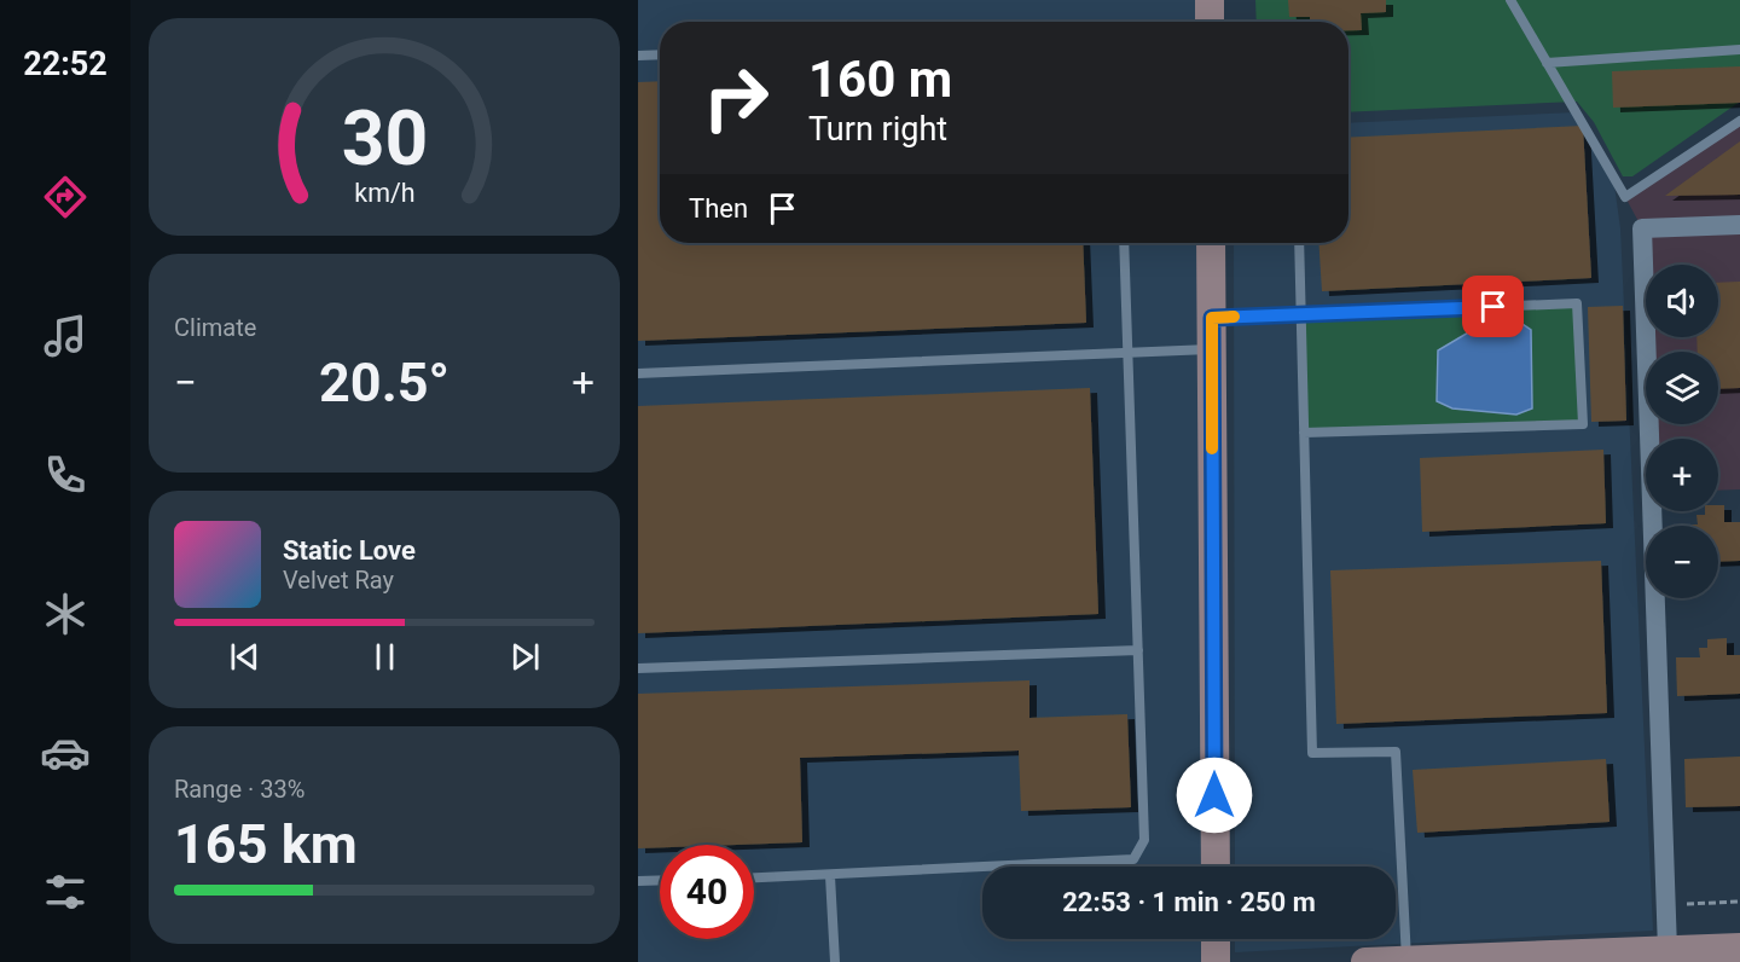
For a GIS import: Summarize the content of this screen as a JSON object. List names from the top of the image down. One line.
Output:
{"page":{"tabs":"22:52","turn":["160 m","Turn right"],"then":"Then","tile":["Climate",["Range · 33%","165 km"]],"map_buttons":["+","−"],"heat":["−","20.5°","+"],"song":["Static Love","Velvet Ray"],"limit":"40","trip":"22:53 · 1 min · 250 m","gauge":["30","km/h"]}}
